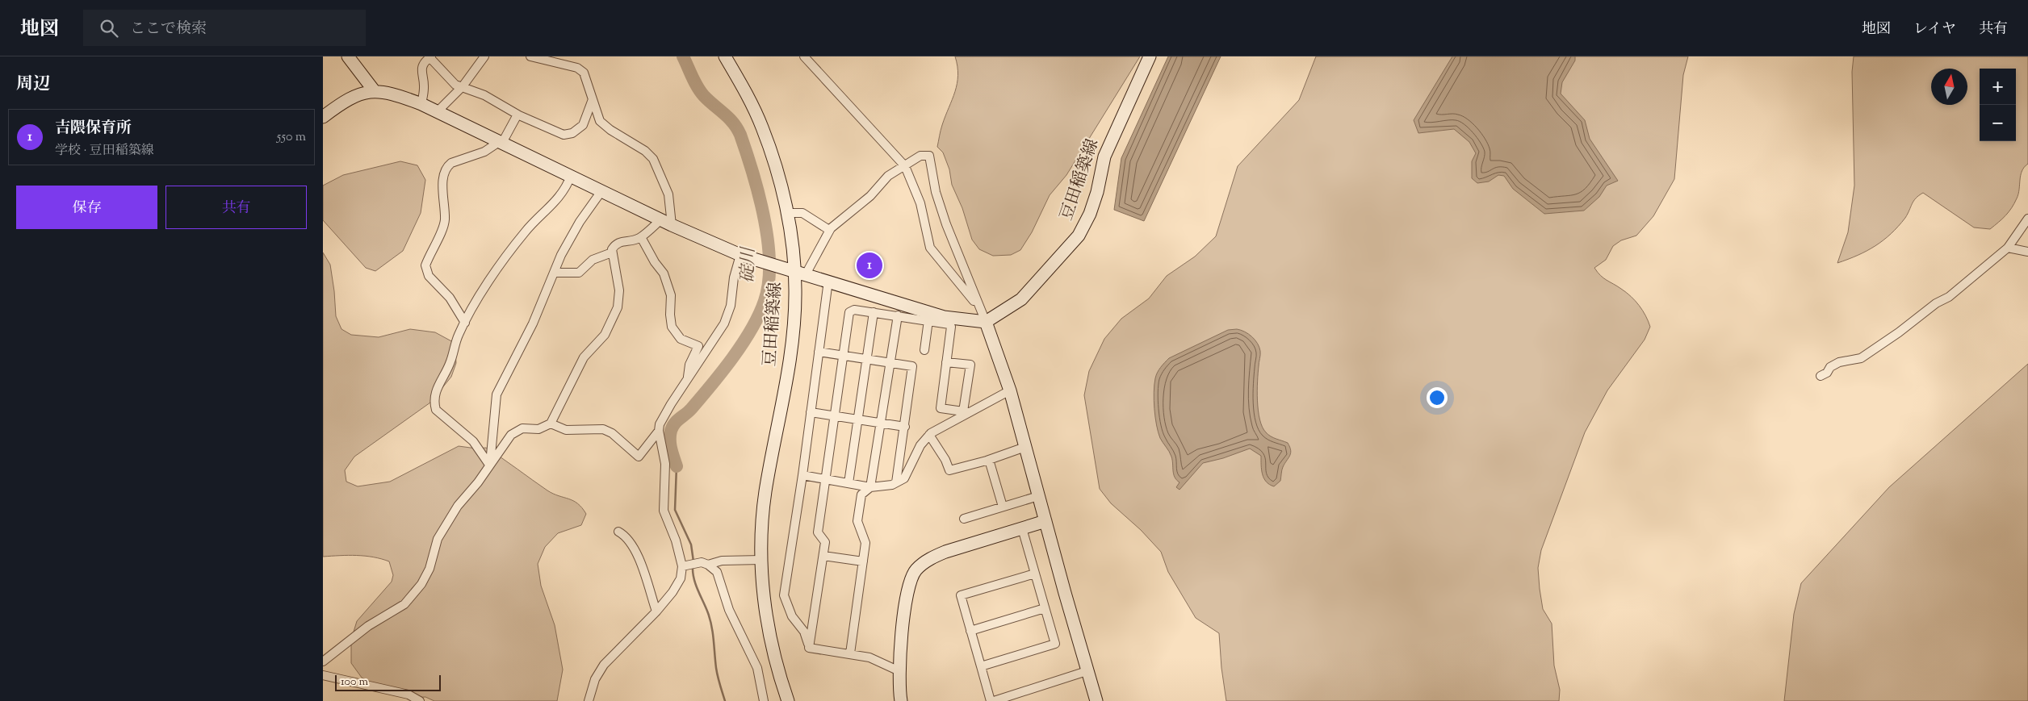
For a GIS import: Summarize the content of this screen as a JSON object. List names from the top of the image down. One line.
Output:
{"streets":{"street":["豆田稲築線"]},"water":["碇川"],"scale_bar":"100 m","north":"top","page":{"header":"地図","search":"ここで検索","nav":["地図","レイヤ","共有"],"heading":"周辺","map_buttons":["+","−"],"list":[{"mark":"1","name":"吉隈保育所","note":"学校 · 豆田稲築線","value":"550 m"}],"buttons":["保存","共有"],"pins":"1","scale":"100 m"}}
